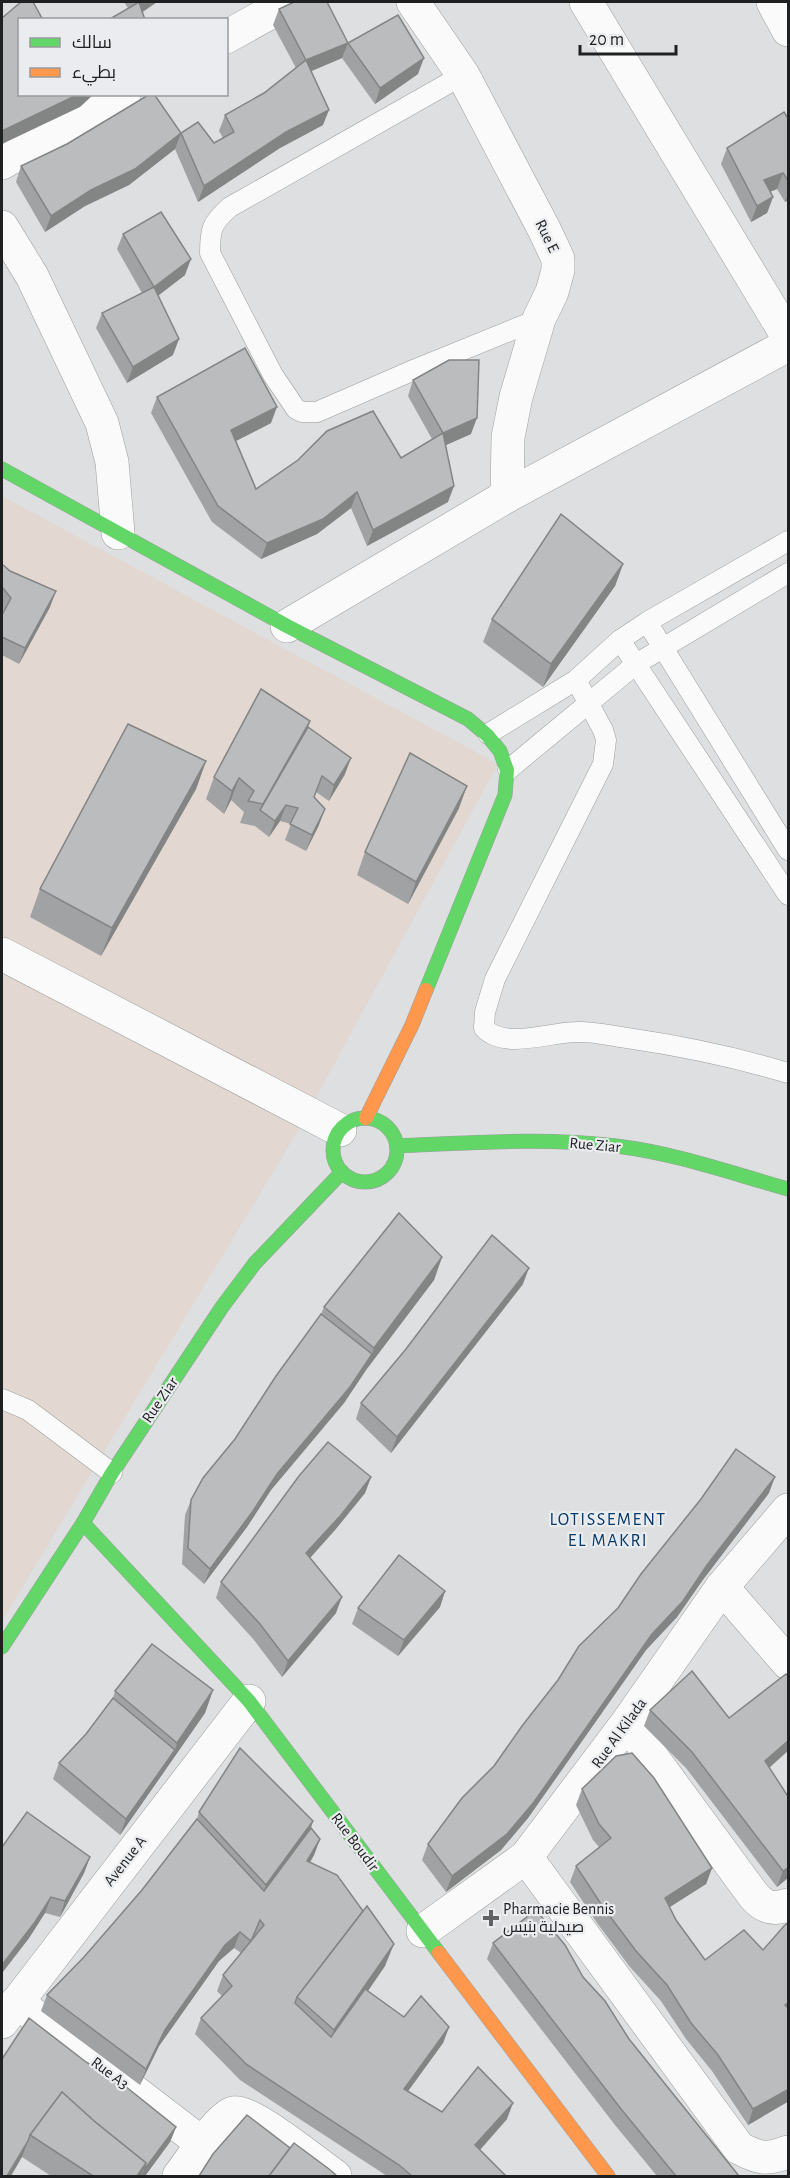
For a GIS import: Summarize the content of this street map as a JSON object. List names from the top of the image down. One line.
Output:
{"streets":{"street":["Rue E","Rue Ziar","Rue Al Kilada","Rue Boudir","Avenue A","Rue A3"]},"crossings":[["Rue Ziar","Rue Boudir"],["Rue Al Kilada","Rue Boudir"],["Rue Boudir","Avenue A"],["Avenue A","Rue A3"]],"districts":["LOTISSEMENT EL MAKRI"],"places":{"health":["Pharmacie Bennis صيدلية بنيس"]},"legend":["سالك","بطيء"],"scale_bar":"20 m"}
